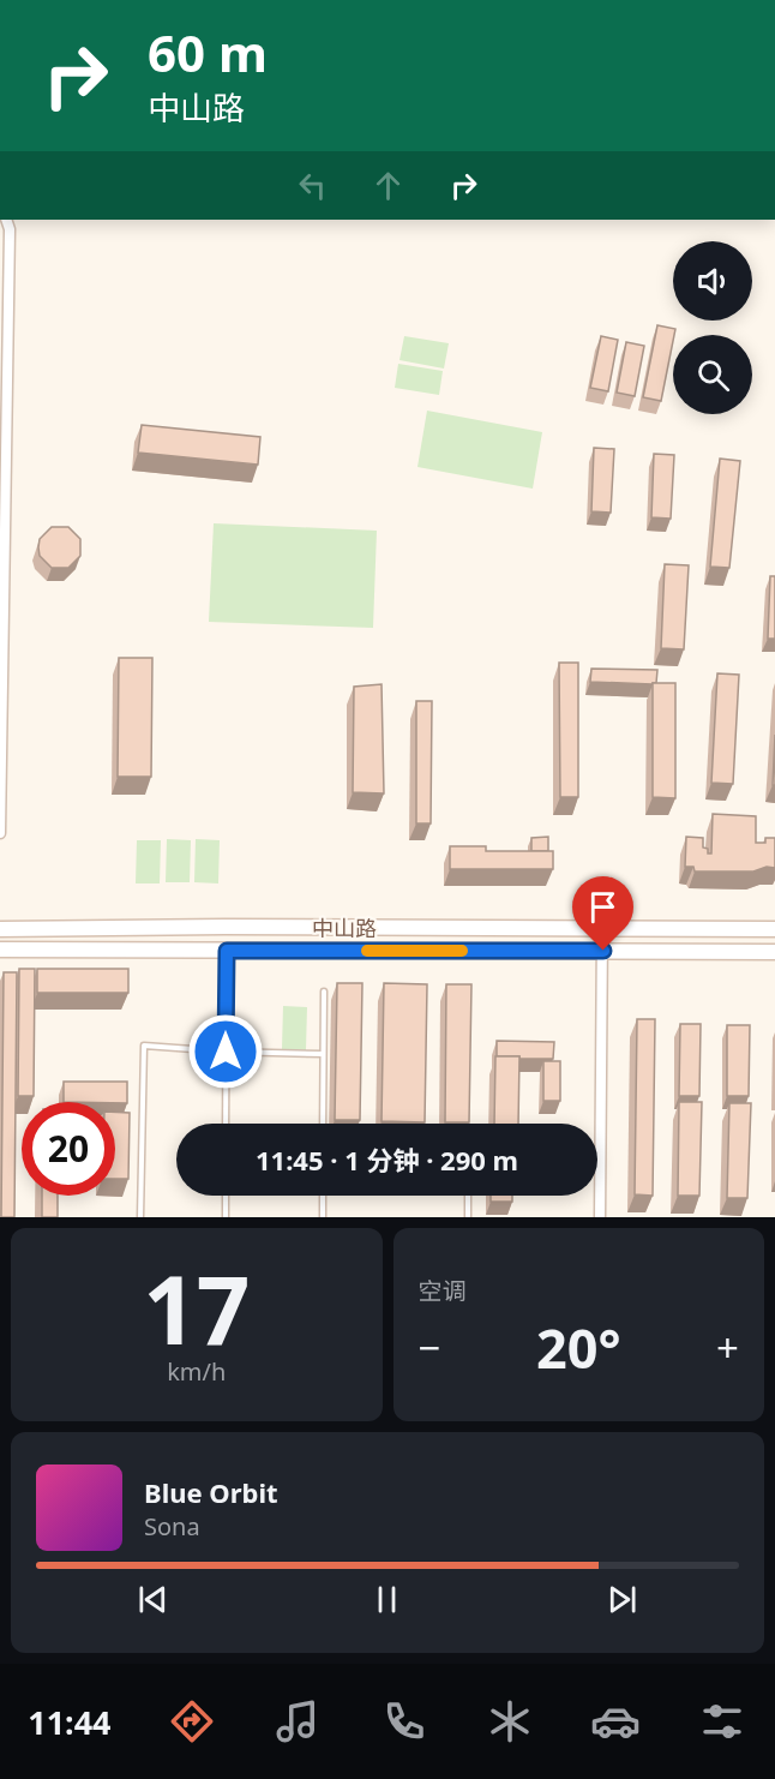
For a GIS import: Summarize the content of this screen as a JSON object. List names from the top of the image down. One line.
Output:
{"streets":{"main road":["中山路"]},"page":{"turn":["60 m","中山路"],"limit":"20","trip":"11:45 · 1 分钟 · 290 m","tile":[["17","km/h"],"空调"],"heat":["−","20°","+"],"song":["Blue Orbit","Sona"],"tabs":"11:44"}}
